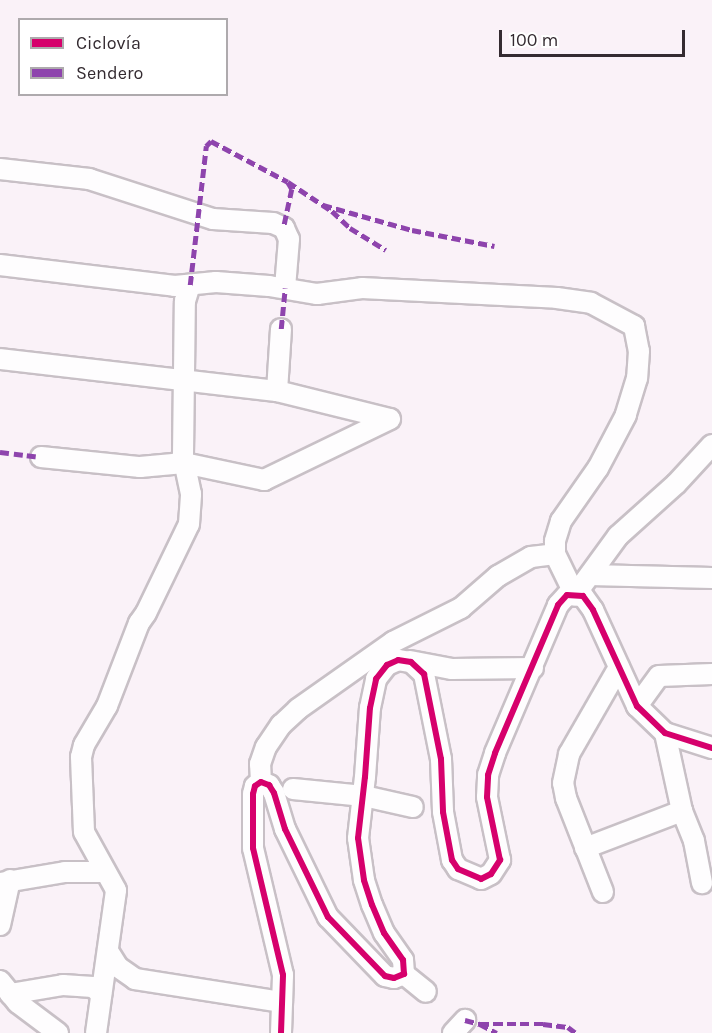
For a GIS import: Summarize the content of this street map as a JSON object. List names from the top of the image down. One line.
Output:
{"legend":["Ciclovía","Sendero"],"scale_bar":"100 m"}
